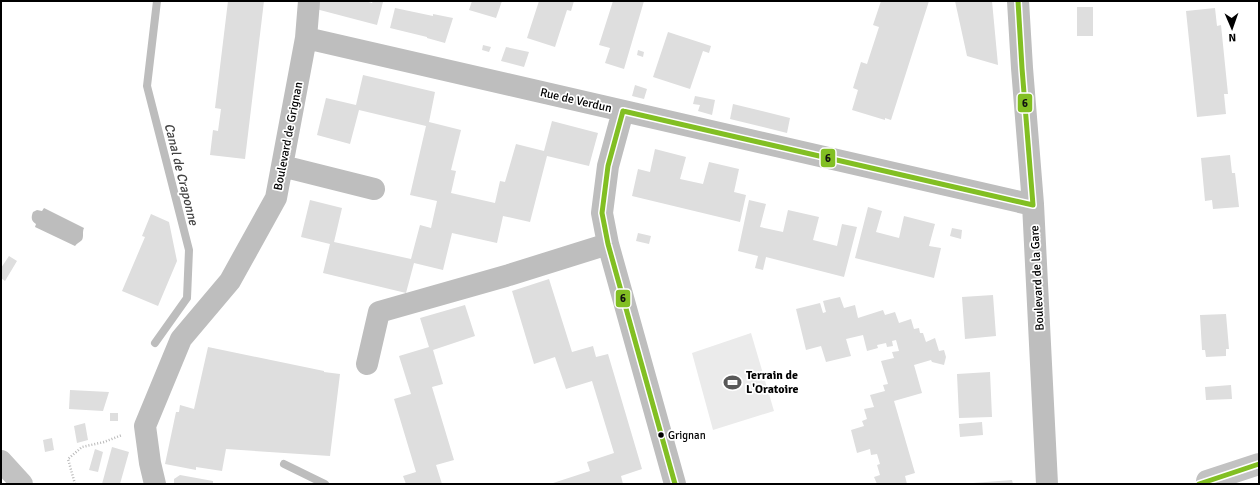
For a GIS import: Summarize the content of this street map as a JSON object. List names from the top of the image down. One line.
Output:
{"streets":{"street":["Rue de Verdun","Boulevard de Grignan","Boulevard de la Gare"]},"crossings":[["Rue de Verdun","Boulevard de Grignan"],["Rue de Verdun","Boulevard de la Gare"]],"water":["Canal de Craponne"],"places":{"sports":["Terrain de L'Oratoire"],"other":["Grignan"]},"lines":["transit line 6"],"north":"bottom"}
